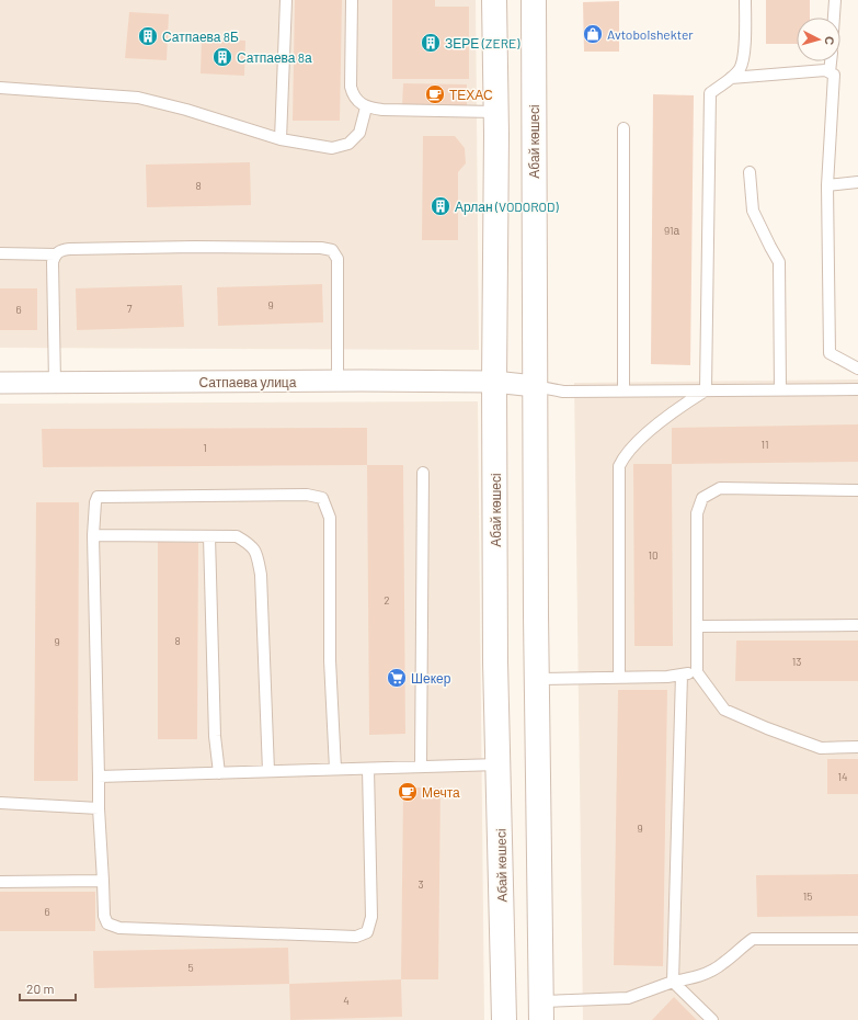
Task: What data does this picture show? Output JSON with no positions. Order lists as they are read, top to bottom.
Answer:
{
  "streets": {
    "street": ["Абай көшесі", "Сатпаева улица"]
  },
  "crossings": [
    ["Абай көшесі", "Сатпаева улица"]
  ],
  "places": {
    "shop": ["Avtobolshekter"],
    "building": [
      "Сатпаева 8Б",
      "ЗЕРЕ (ZERE)",
      "Сатпаева 8а",
      "Арлан (VODOROD)"
    ],
    "cafe": ["ТЕХАС", "Мечта"],
    "supermarket": ["Шекер"]
  },
  "house_numbers": [
    "8",
    "91а",
    "9",
    "7",
    "6",
    "11",
    "1",
    "10",
    "2",
    "8",
    "9",
    "13",
    "14",
    "9",
    "3",
    "15",
    "6",
    "5",
    "4"
  ],
  "scale_bar": "20 m",
  "north": "right"
}
